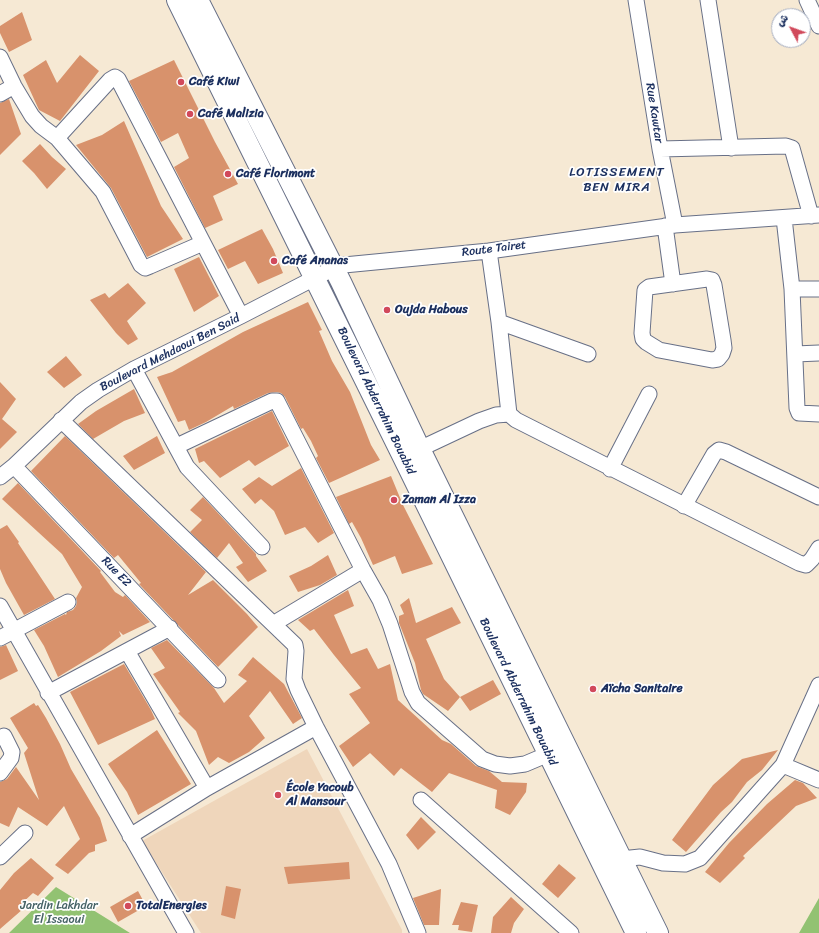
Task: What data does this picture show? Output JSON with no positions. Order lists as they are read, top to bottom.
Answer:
{
  "streets": {
    "main road": ["Boulevard Abderrahim Bouabid"],
    "street": [
      "Rue Kawtar",
      "Route Tairet",
      "Boulevard Mehdaoui Ben Said",
      "Rue E2"
    ]
  },
  "crossings": [
    ["Rue Kawtar", "Route Tairet"],
    ["Route Tairet", "Boulevard Mehdaoui Ben Said"],
    ["Route Tairet", "Boulevard Abderrahim Bouabid"],
    ["Boulevard Mehdaoui Ben Said", "Boulevard Abderrahim Bouabid"],
    ["Boulevard Mehdaoui Ben Said", "Rue E2"]
  ],
  "districts": ["LOTISSEMENT BEN MIRA"],
  "parks": ["Jardin Lakhdar El Issaoui"],
  "places": [
    "Café Kiwi",
    "Café Malizia",
    "Café Florimont",
    "Café Ananas",
    "Oujda Habous",
    "Zaman Al Izza",
    "Aïcha Sanitaire",
    "École Yacoub Al Mansour",
    "TotalEnergies"
  ],
  "north": "top left"
}
